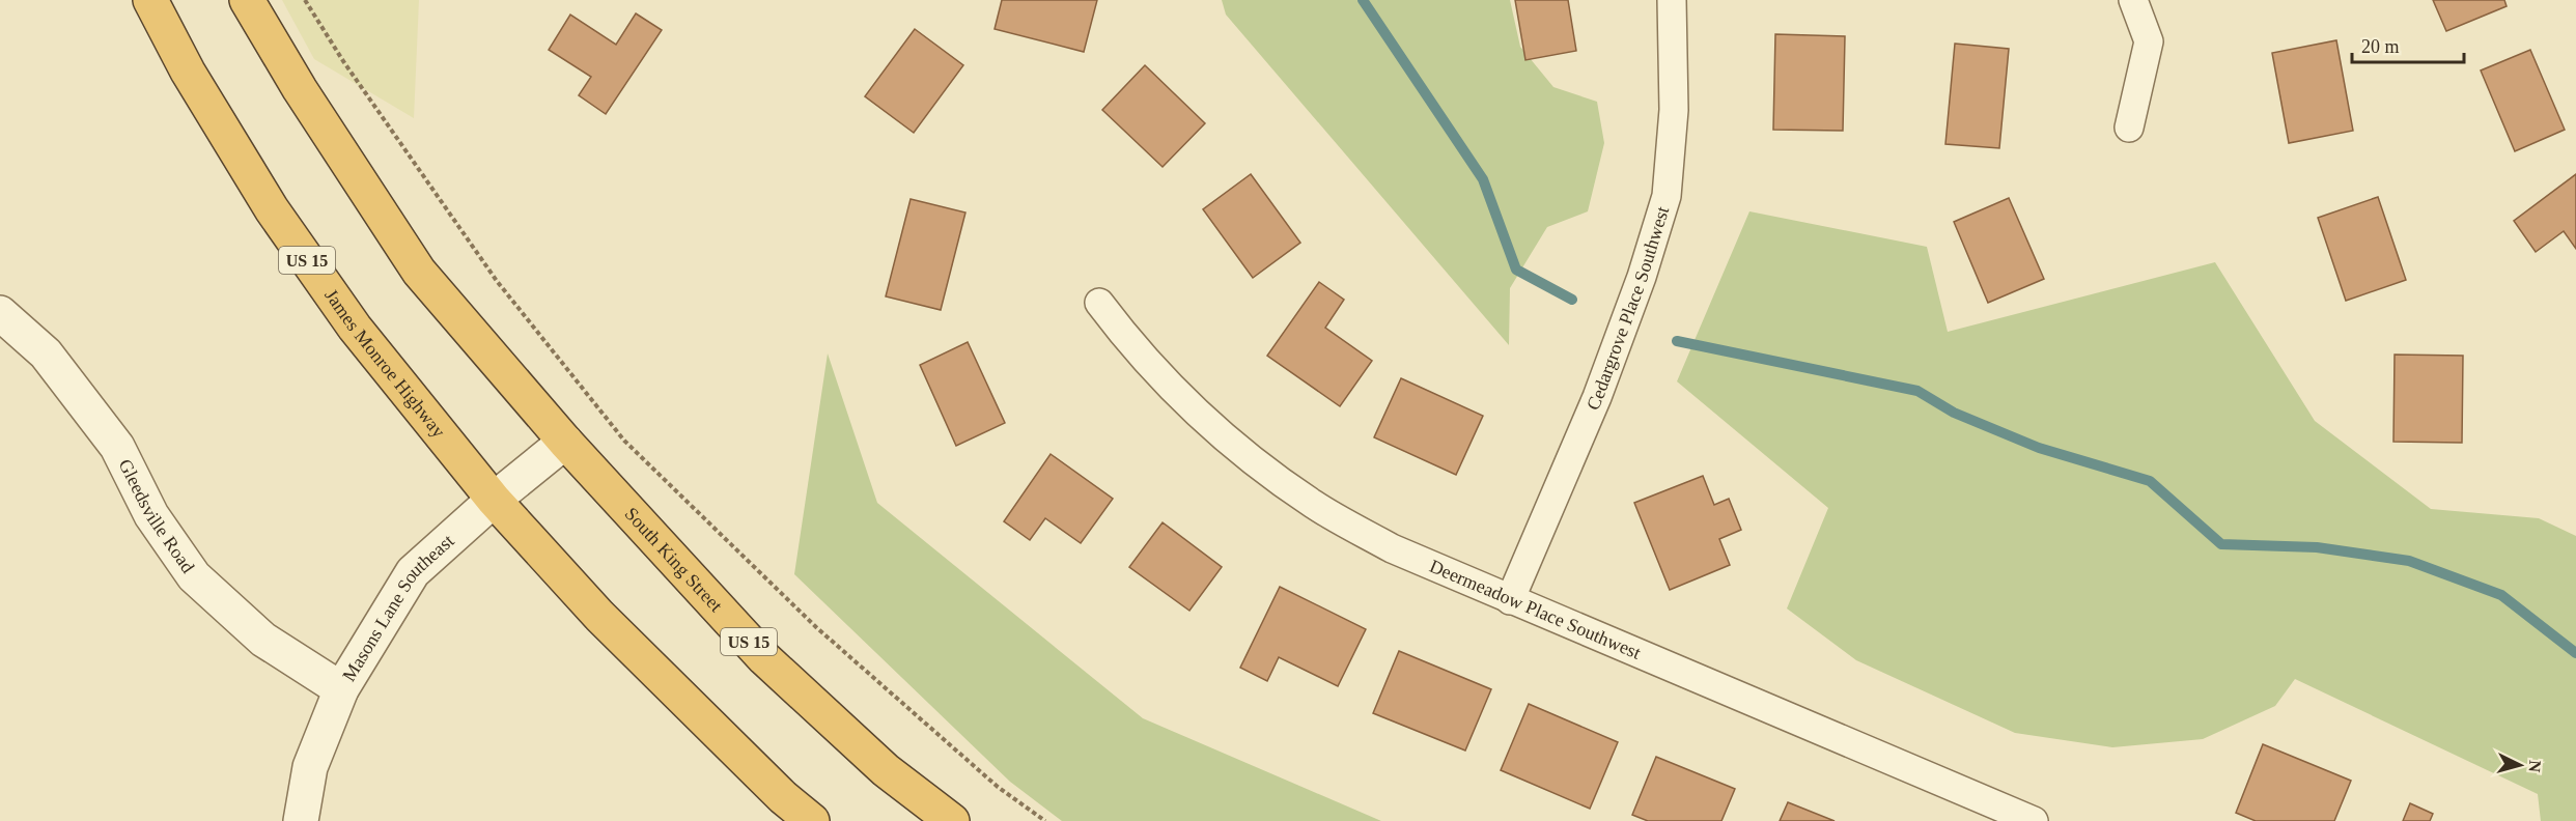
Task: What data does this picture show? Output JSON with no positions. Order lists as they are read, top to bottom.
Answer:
{
  "streets": {
    "highway": ["US 15", "James Monroe Highway", "South King Street"],
    "street": [
      "Cedargrove Place Southwest",
      "Gleedsville Road",
      "Masons Lane Southeast",
      "Deermeadow Place Southwest"
    ]
  },
  "crossings": [
    ["US 15", "James Monroe Highway"],
    ["US 15", "South King Street"],
    ["US 15", "Masons Lane Southeast"],
    ["Cedargrove Place Southwest", "Deermeadow Place Southwest"],
    ["James Monroe Highway", "Masons Lane Southeast"],
    ["Gleedsville Road", "Masons Lane Southeast"],
    ["South King Street", "Masons Lane Southeast"]
  ],
  "scale_bar": "20 m",
  "north": "right"
}
